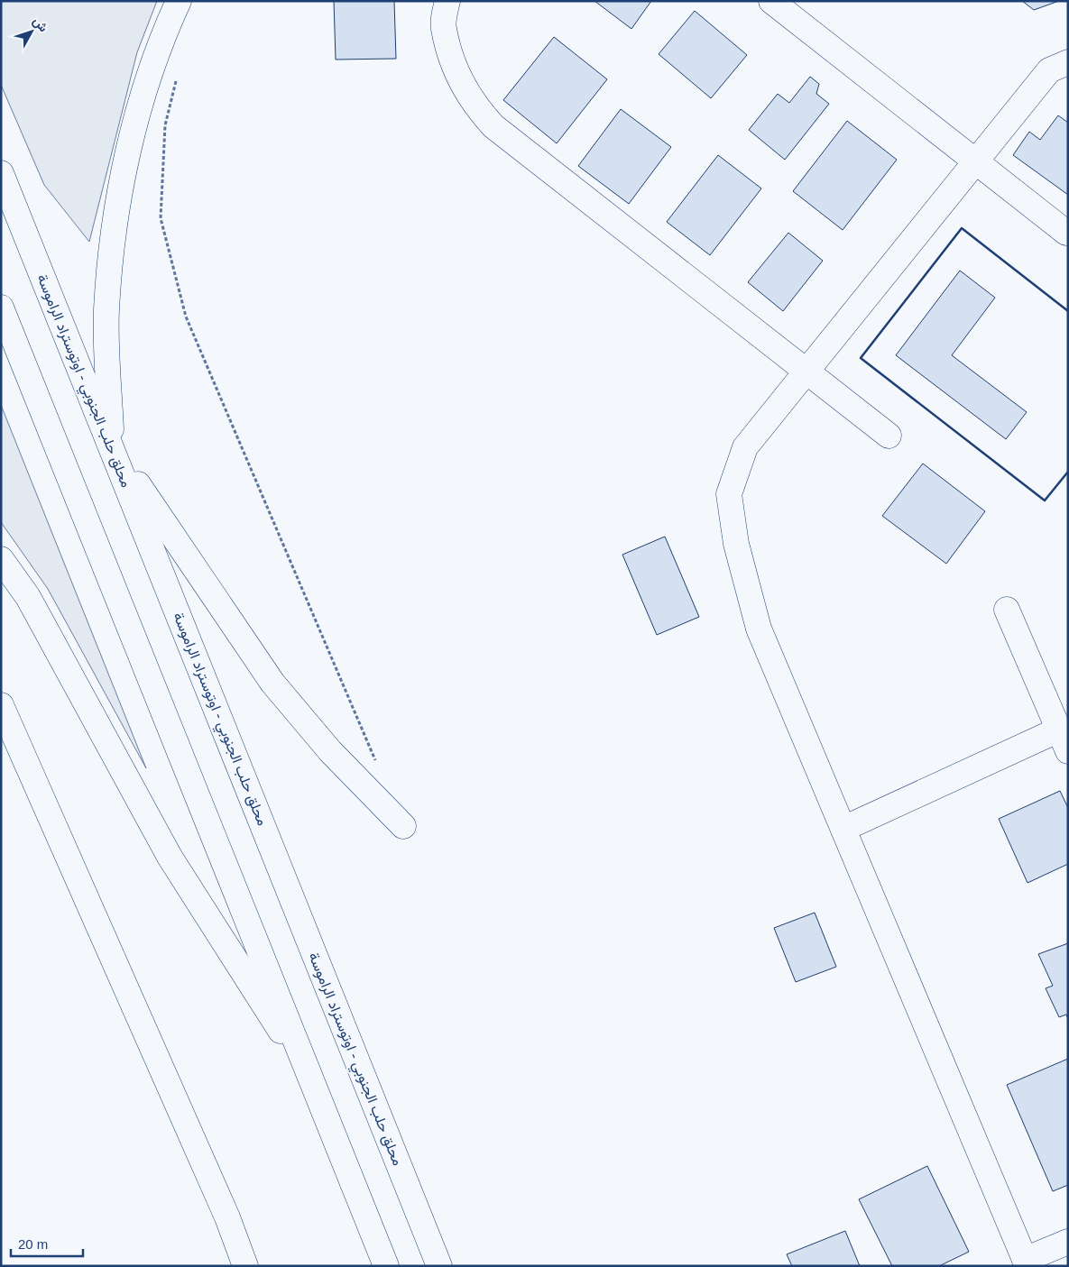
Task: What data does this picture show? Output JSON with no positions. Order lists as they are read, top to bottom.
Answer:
{
  "streets": {
    "main road": ["محلق حلب الجنوبي - اوتوستراد الراموسة"]
  },
  "scale_bar": "20 m",
  "north": "top right"
}
